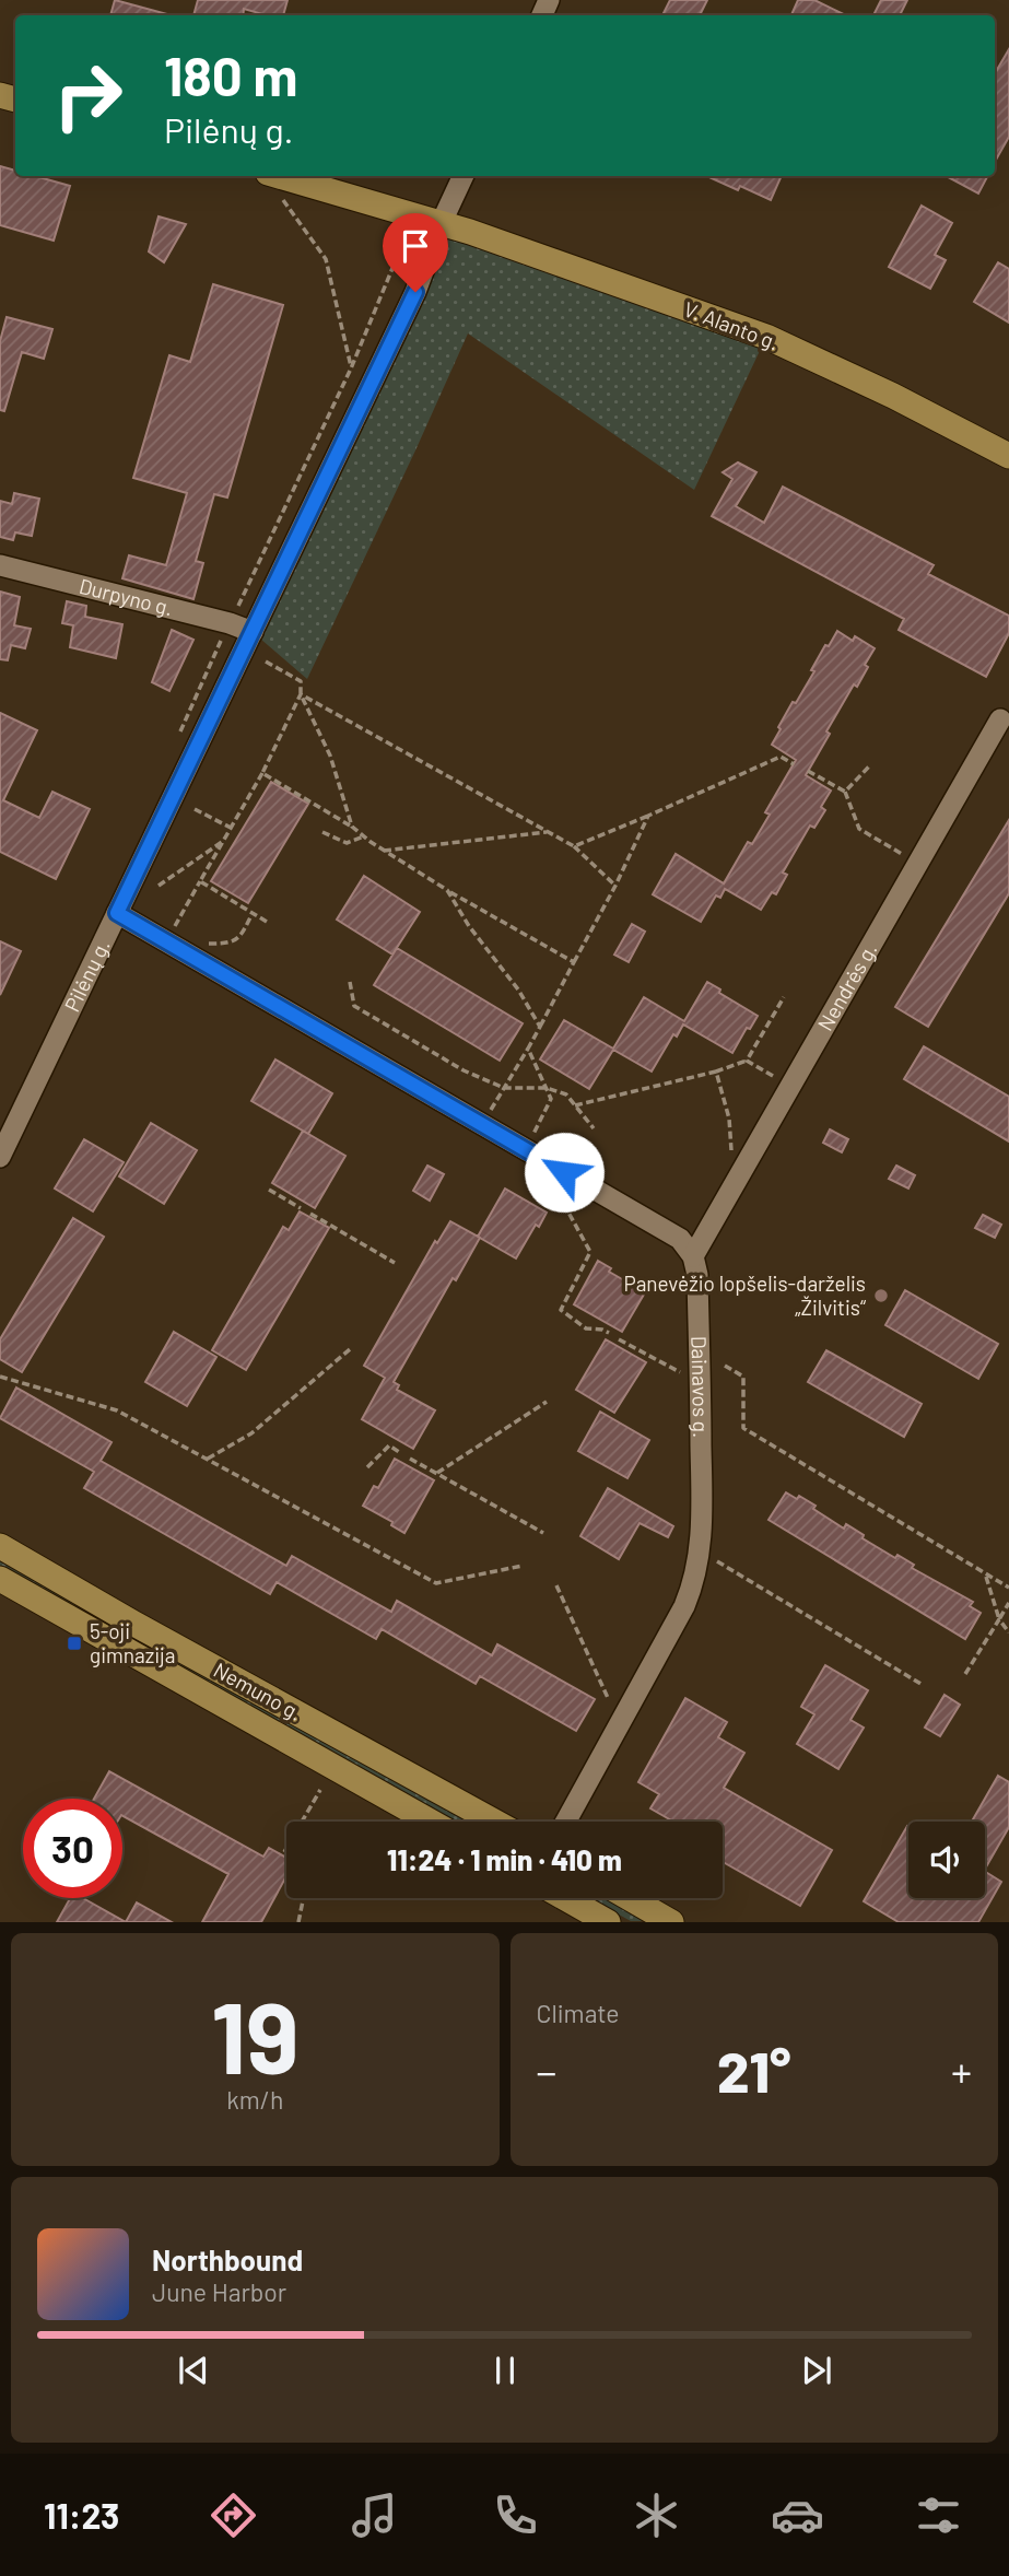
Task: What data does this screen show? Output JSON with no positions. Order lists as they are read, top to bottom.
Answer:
{
  "streets": {
    "main road": ["V. Alanto g.", "Nemuno g."],
    "street": [
      "Durpyno g.",
      "Pilėnų g.",
      "Nendrės g.",
      "Dainavos g."
    ]
  },
  "crossings": [
    ["V. Alanto g.", "Pilėnų g."],
    ["Durpyno g.", "Pilėnų g."],
    ["Nendrės g.", "Dainavos g."]
  ],
  "places": {
    "other": ["Panevėžio lopšelis-darželis „Žilvitis“"],
    "transit": ["5-oji gimnazija"]
  },
  "page": {
    "turn": ["180 m", "Pilėnų g."],
    "limit": "30",
    "trip": "11:24 · 1 min · 410 m",
    "tile": [
      ["19", "km/h"],
      "Climate"
    ],
    "heat": ["−", "21°", "+"],
    "song": ["Northbound", "June Harbor"],
    "tabs": "11:23"
  }
}
